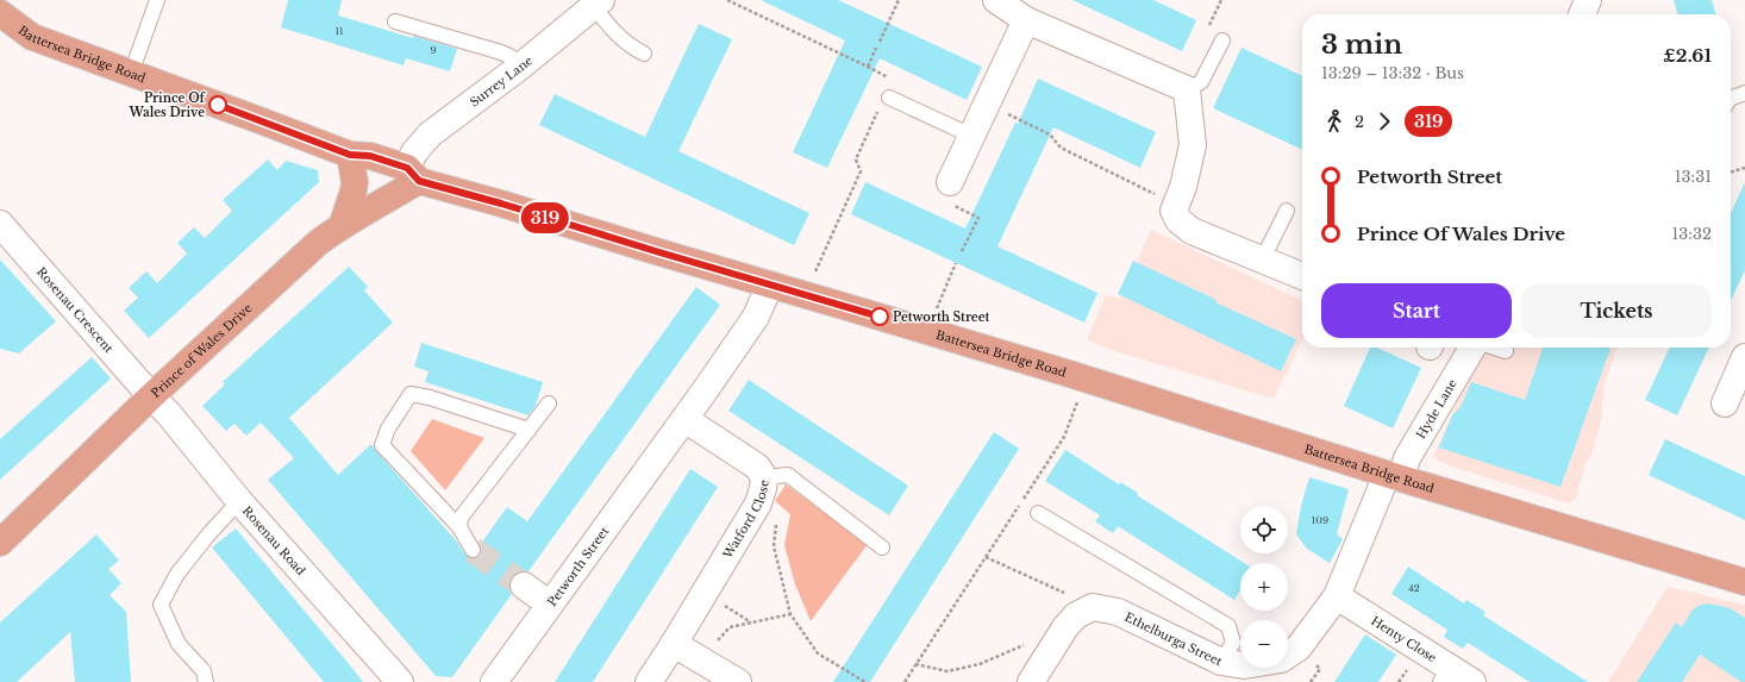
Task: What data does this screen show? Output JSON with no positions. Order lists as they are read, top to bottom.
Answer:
{
  "streets": {
    "highway": ["Battersea Bridge Road", "Prince of Wales Drive"],
    "street": [
      "Surrey Lane",
      "Rosenau Crescent",
      "Hyde Lane",
      "Watford Close",
      "Rosenau Road",
      "Petworth Street",
      "Ethelburga Street",
      "Henty Close"
    ]
  },
  "crossings": [
    ["Battersea Bridge Road", "Surrey Lane"],
    ["Battersea Bridge Road", "Prince of Wales Drive"],
    ["Battersea Bridge Road", "Hyde Lane"],
    ["Battersea Bridge Road", "Petworth Street"],
    ["Battersea Bridge Road", "Ethelburga Street"],
    ["Surrey Lane", "Prince of Wales Drive"],
    ["Rosenau Crescent", "Prince of Wales Drive"],
    ["Rosenau Crescent", "Rosenau Road"],
    ["Prince of Wales Drive", "Rosenau Road"],
    ["Hyde Lane", "Ethelburga Street"],
    ["Watford Close", "Petworth Street"],
    ["Ethelburga Street", "Henty Close"]
  ],
  "places": ["Prince Of Wales Drive", "Petworth Street"],
  "lines": ["bus line 319"],
  "house_numbers": [
    "11",
    "9",
    "109",
    "42"
  ],
  "page": {
    "on_map": "319",
    "heading": ["3 min", "13:29 – 13:32 · Bus", "£2.61"],
    "legs": ["2", "319"],
    "list": [
      {
        "name": "Petworth Street",
        "value": "13:31"
      },
      {
        "name": "Prince Of Wales Drive",
        "value": "13:32"
      }
    ],
    "buttons": ["Start", "Tickets"],
    "map_buttons": ["+", "−"]
  }
}
